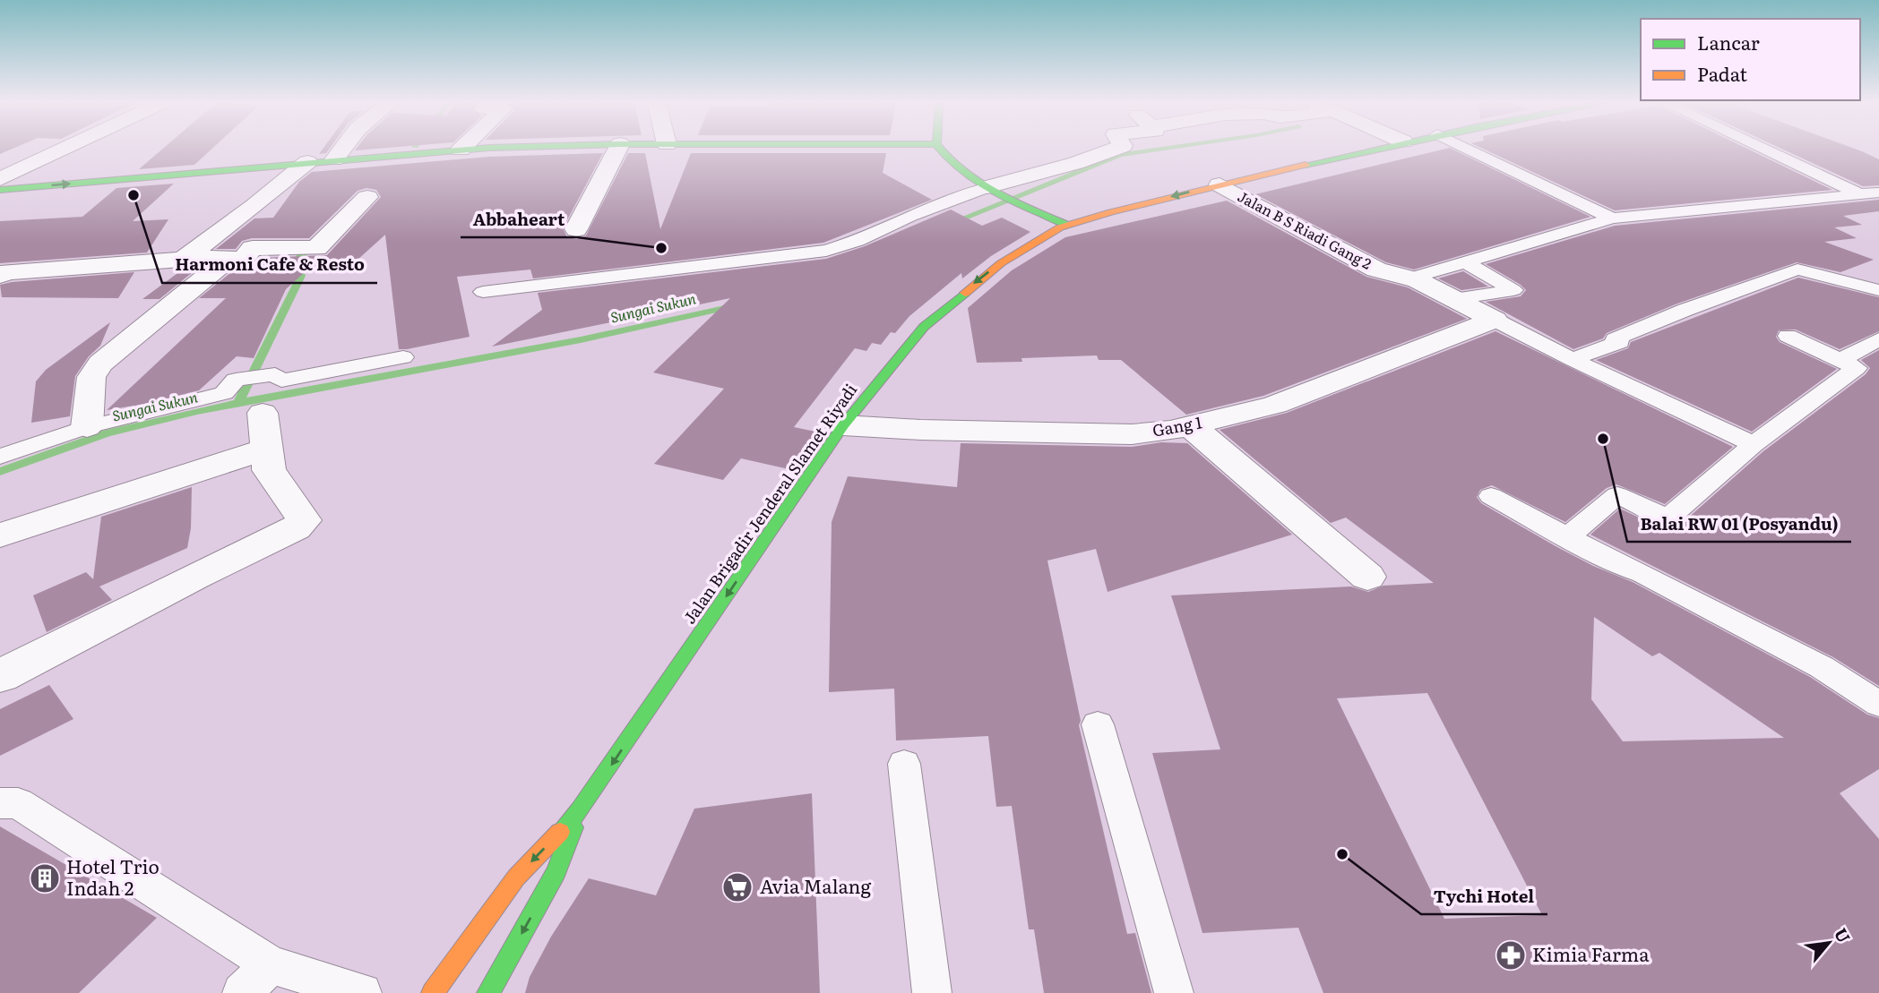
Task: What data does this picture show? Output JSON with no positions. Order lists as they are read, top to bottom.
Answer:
{
  "streets": {
    "main road": ["Jalan Brigadir Jenderal Slamet Riyadi"],
    "street": ["Jalan B S Riadi Gang 2", "Gang 1"]
  },
  "crossings": [
    ["Jalan B S Riadi Gang 2", "Gang 1"],
    ["Jalan B S Riadi Gang 2", "Jalan Brigadir Jenderal Slamet Riyadi"],
    ["Gang 1", "Jalan Brigadir Jenderal Slamet Riyadi"]
  ],
  "one_way": ["Jalan Brigadir Jenderal Slamet Riyadi"],
  "water": ["Sungai Sukun"],
  "places": {
    "other": [
      "Harmoni Cafe & Resto",
      "Abbaheart",
      "Balai RW 01 (Posyandu)",
      "Tychi Hotel"
    ],
    "building": ["Hotel Trio Indah 2"],
    "supermarket": ["Avia Malang"],
    "pharmacy": ["Kimia Farma"]
  },
  "legend": ["Lancar", "Padat"],
  "north": "top right"
}
